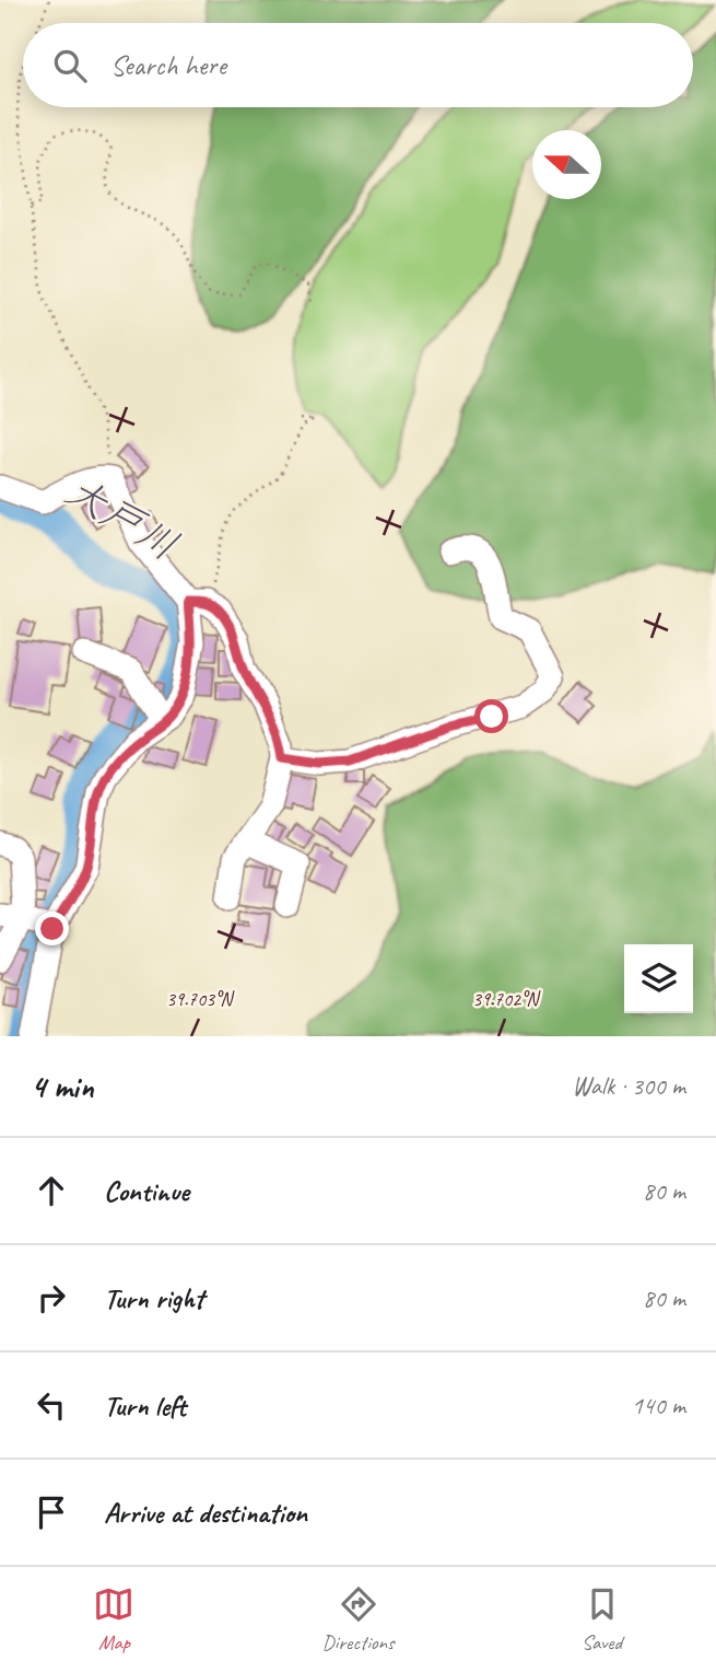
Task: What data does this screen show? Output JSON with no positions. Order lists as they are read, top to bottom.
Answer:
{
  "water": ["大戸川"],
  "north": "left",
  "page": {
    "search": "Search here",
    "heading": ["4 min", "Walk · 300 m"],
    "list": [
      ["Continue", "80 m"],
      ["Turn right", "80 m"],
      ["Turn left", "140 m"],
      "Arrive at destination"
    ],
    "nav": ["Map", "Directions", "Saved"]
  },
  "coordinates": ["39.703°N", "39.702°N"]
}
